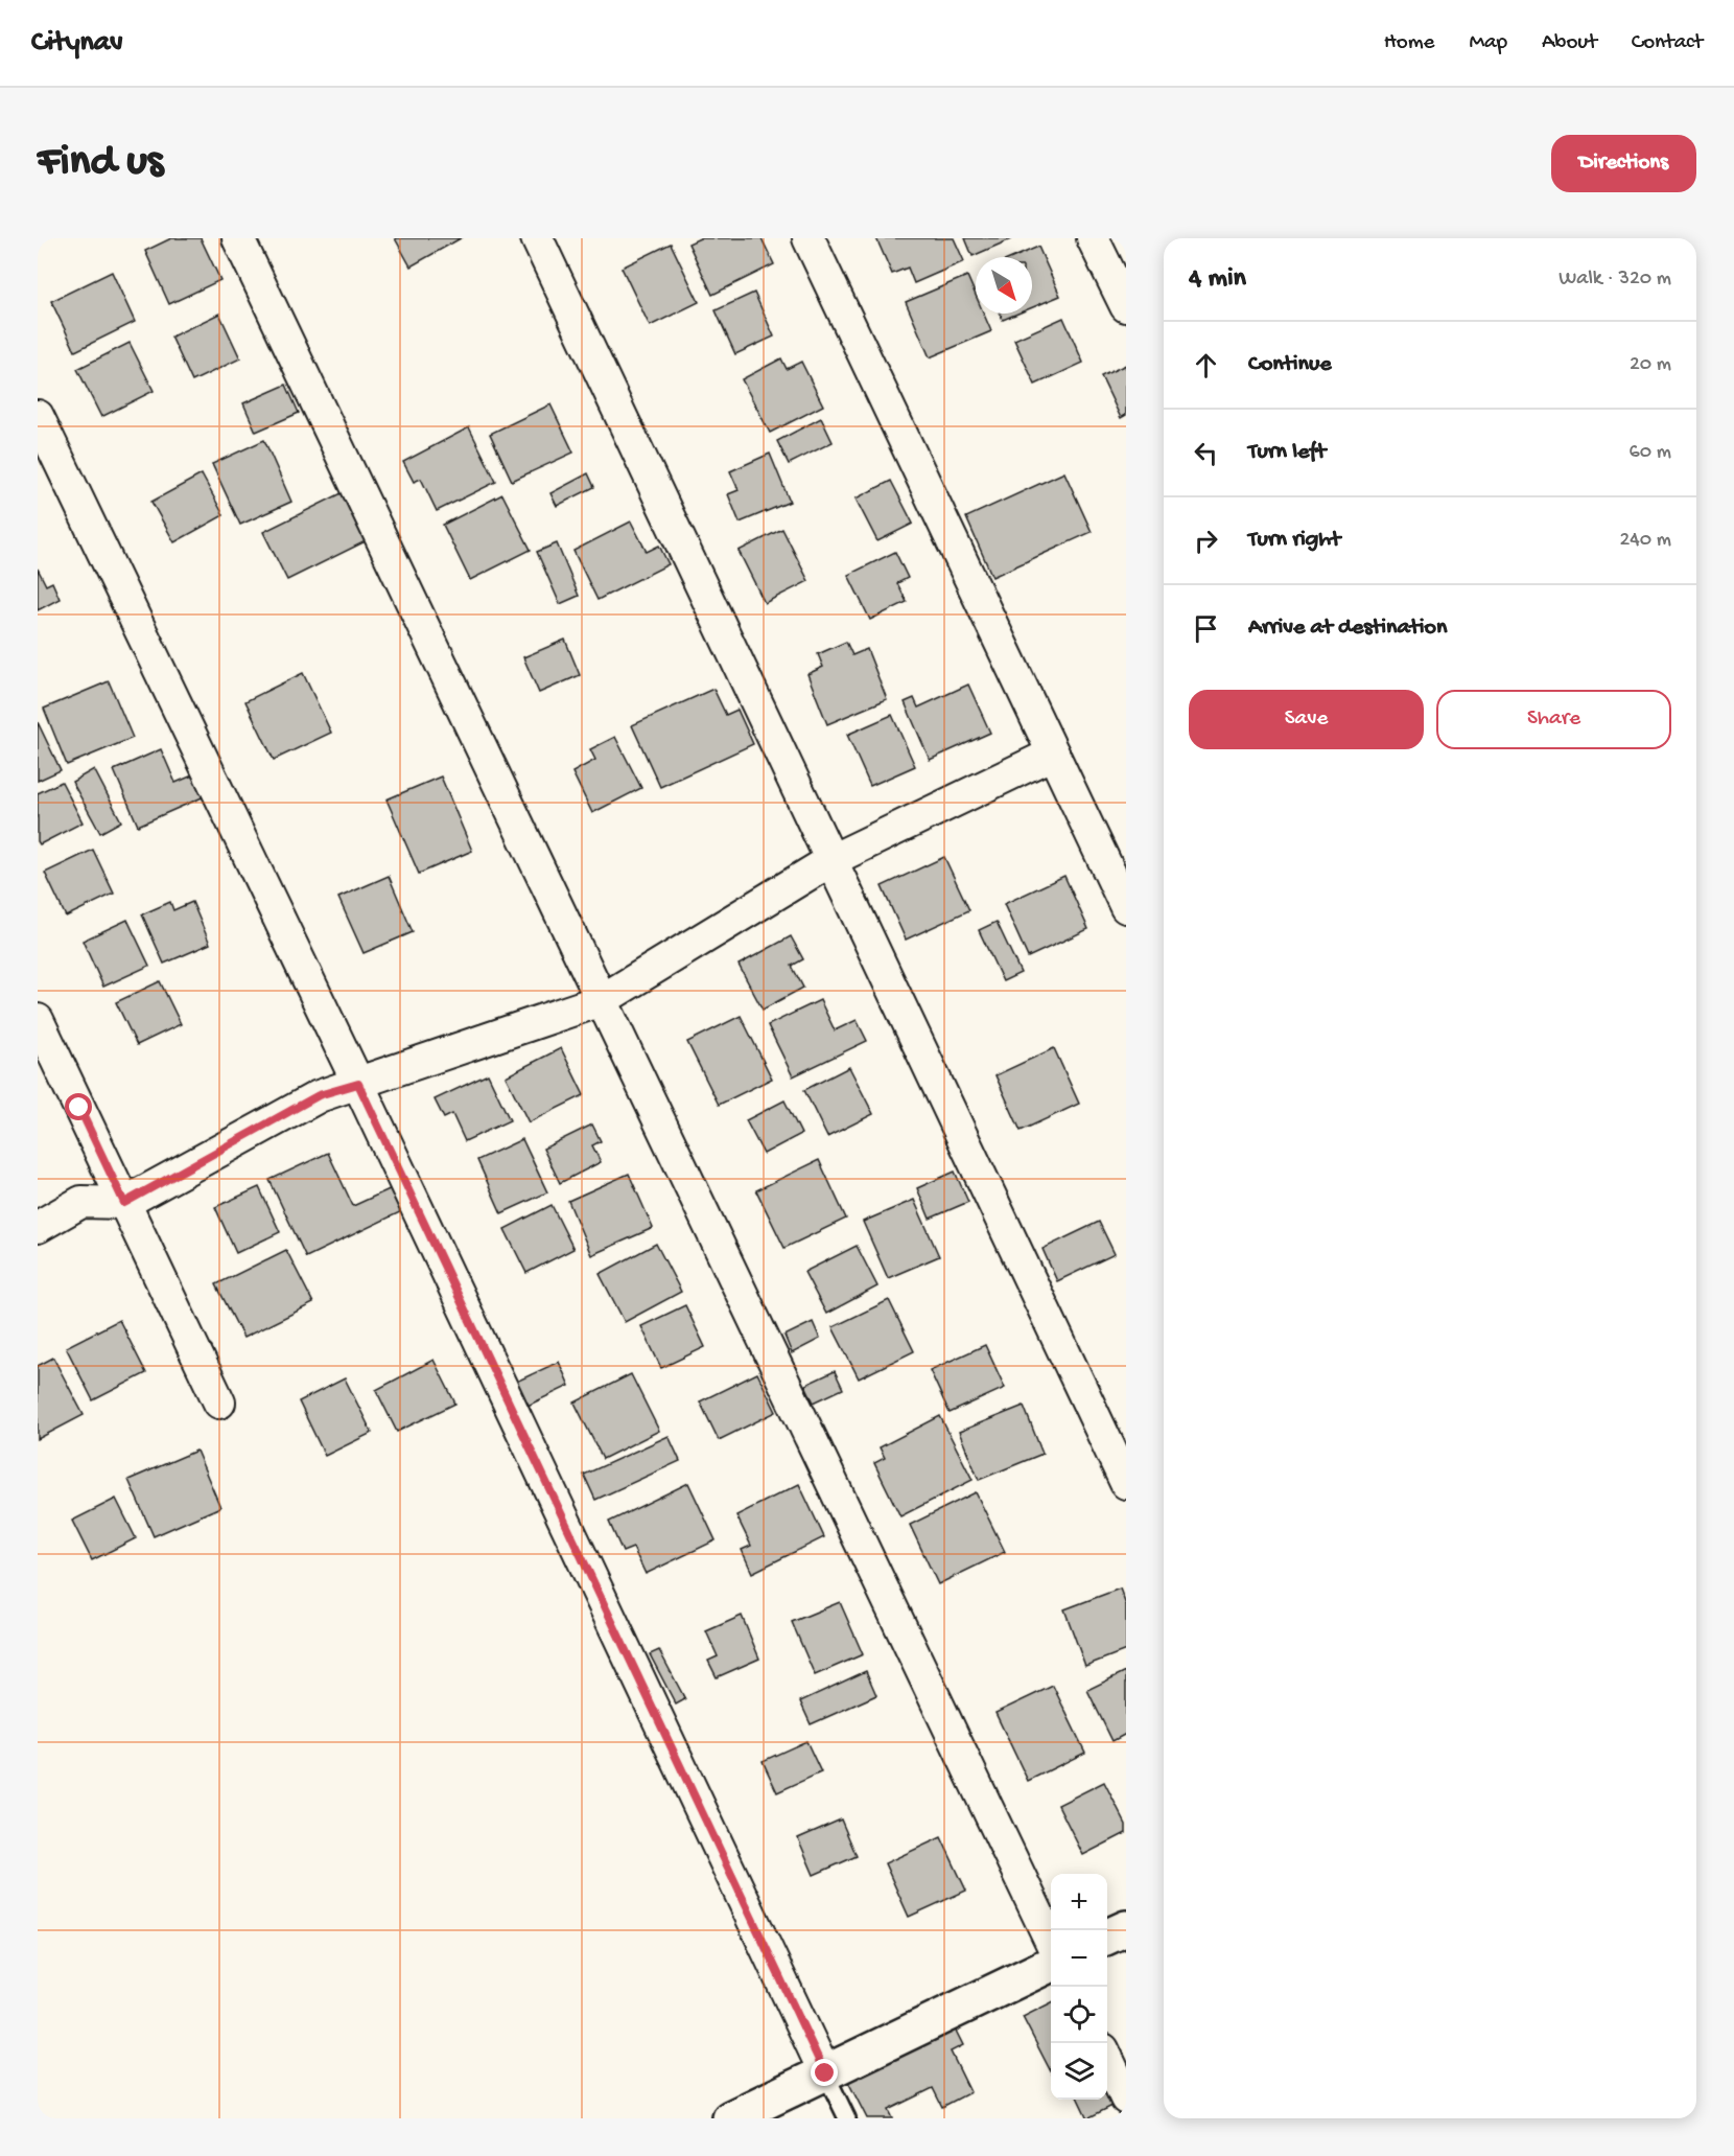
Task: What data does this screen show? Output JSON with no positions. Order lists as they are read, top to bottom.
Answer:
{
  "north": "bottom right",
  "page": {
    "header": "Citynav",
    "nav": [
      "Home",
      "Map",
      "About",
      "Contact"
    ],
    "buttons": [
      "Directions",
      ["Save", "Share"]
    ],
    "title": "Find us",
    "heading": ["4 min", "Walk · 320 m"],
    "list": [
      ["Continue", "20 m"],
      ["Turn left", "60 m"],
      ["Turn right", "240 m"],
      "Arrive at destination"
    ],
    "map_buttons": ["+", "−"]
  }
}
